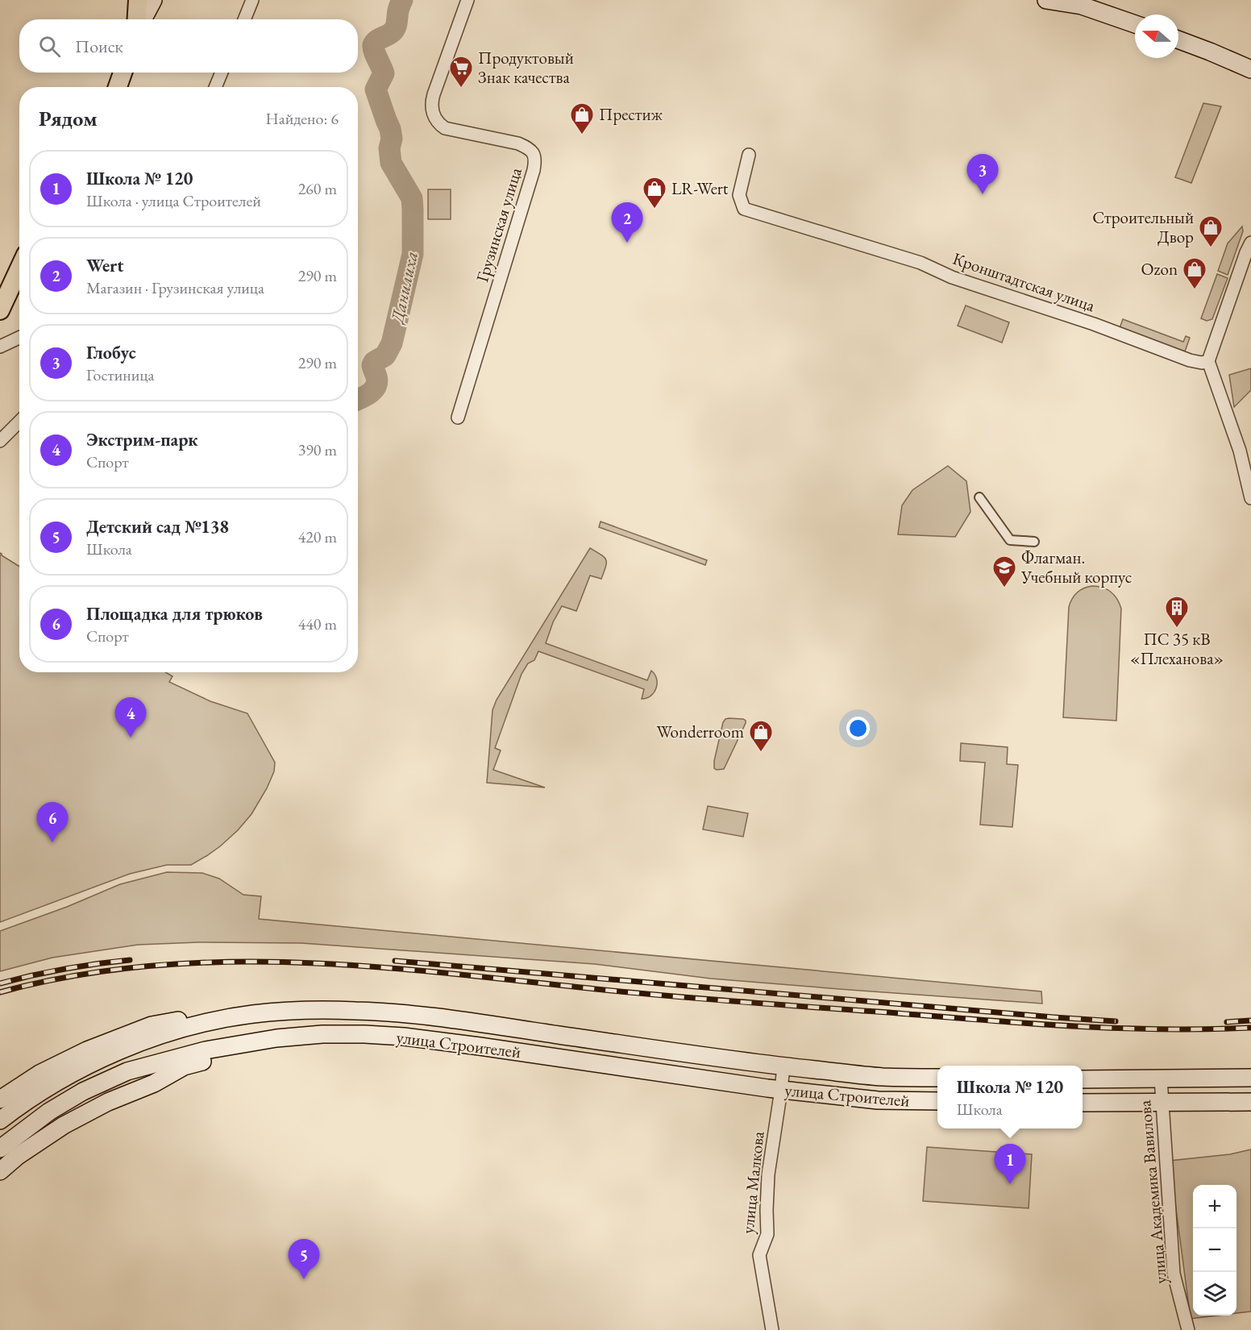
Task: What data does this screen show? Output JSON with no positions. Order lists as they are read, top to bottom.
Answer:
{
  "streets": {
    "main road": ["улица Строителей"],
    "street": [
      "Грузинская улица",
      "Кронштадтская улица",
      "улица Малкова",
      "улица Академика Вавилова"
    ]
  },
  "crossings": [
    ["улица Строителей", "улица Малкова"]
  ],
  "water": ["Данилиха"],
  "places": {
    "supermarket": ["Продуктовый Знак качества"],
    "shop": [
      "Престиж",
      "LR-Wert",
      "Строительный Двор",
      "Ozon",
      "Wonderroom"
    ],
    "school or university": ["Флагман. Учебный корпус"],
    "building": ["ПС 35 кВ «Плеханова»"]
  },
  "north": "left",
  "page": {
    "search": "Поиск",
    "heading": ["Рядом", "Найдено: 6"],
    "list": [
      {
        "mark": "1",
        "name": "Школа № 120",
        "note": "Школа · улица Строителей",
        "value": "260 m"
      },
      {
        "mark": "2",
        "name": "Wert",
        "note": "Магазин · Грузинская улица",
        "value": "290 m"
      },
      {
        "mark": "3",
        "name": "Глобус",
        "note": "Гостиница",
        "value": "290 m"
      },
      {
        "mark": "4",
        "name": "Экстрим-парк",
        "note": "Спорт",
        "value": "390 m"
      },
      {
        "mark": "5",
        "name": "Детский сад №138",
        "note": "Школа",
        "value": "420 m"
      },
      {
        "mark": "6",
        "name": "Площадка для трюков",
        "note": "Спорт",
        "value": "440 m"
      }
    ],
    "pins": [
      "3",
      "2",
      "4",
      "6",
      "1",
      "5"
    ],
    "popup": ["Школа № 120", "Школа"],
    "map_buttons": ["+", "−"]
  }
}
